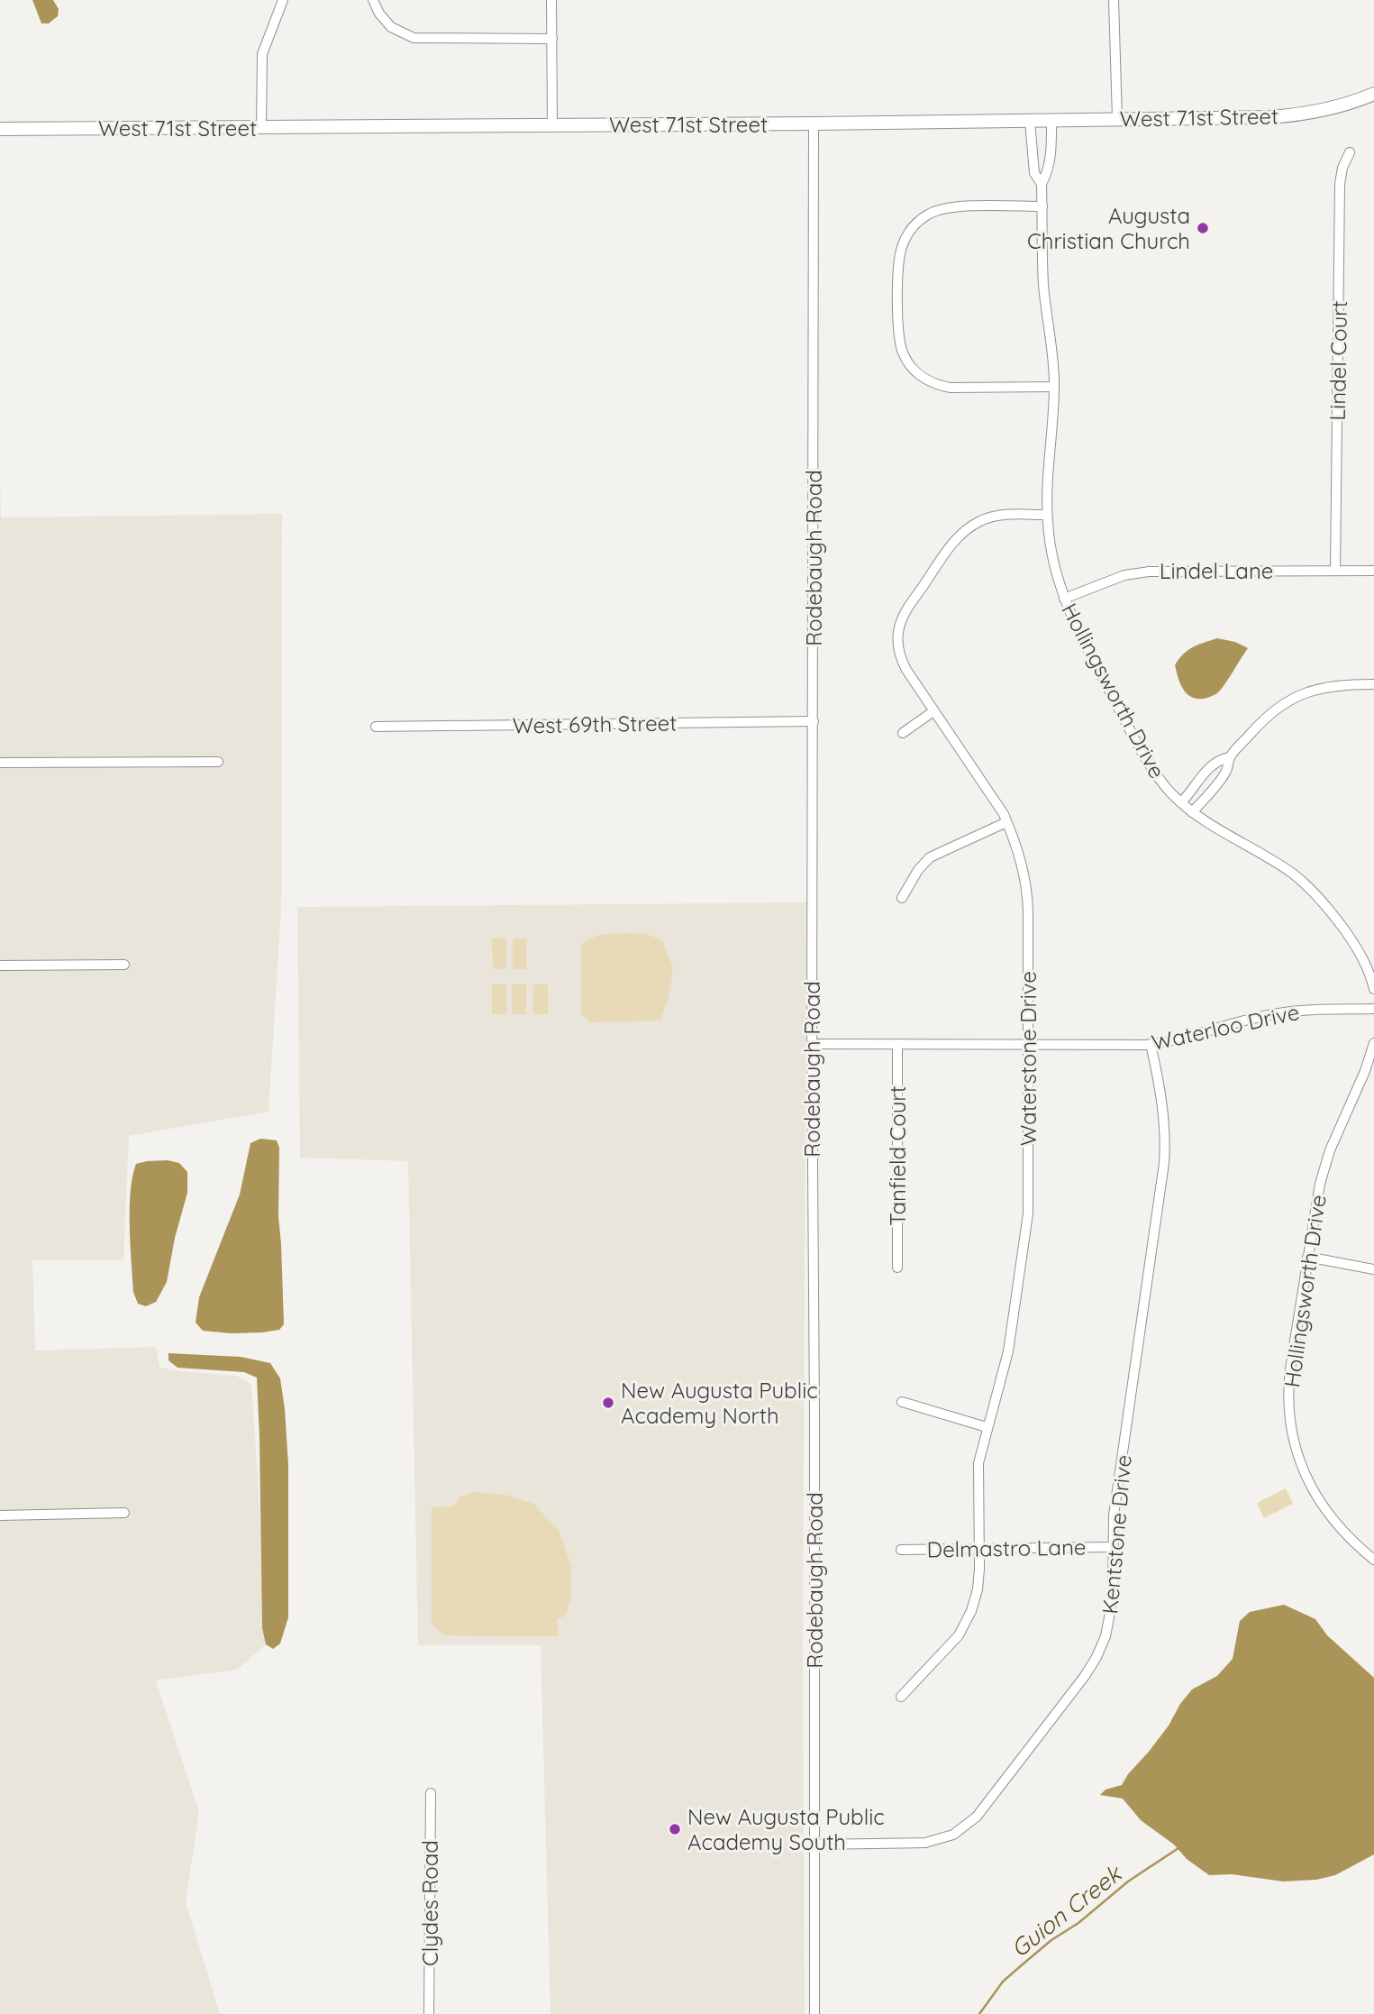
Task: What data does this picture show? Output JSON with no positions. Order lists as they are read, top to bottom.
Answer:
{
  "streets": {
    "main road": ["West 71st Street"],
    "street": [
      "Lindel Court",
      "Rodebaugh Road",
      "Lindel Lane",
      "Hollingsworth Drive",
      "West 69th Street",
      "Waterloo Drive",
      "Waterstone Drive",
      "Tanfield Court",
      "Kentstone Drive",
      "Delmastro Lane",
      "Clydes Road"
    ]
  },
  "crossings": [
    ["West 71st Street", "Rodebaugh Road"],
    ["West 71st Street", "Hollingsworth Drive"],
    ["Lindel Court", "Lindel Lane"],
    ["Rodebaugh Road", "West 69th Street"],
    ["Rodebaugh Road", "Waterloo Drive"],
    ["Rodebaugh Road", "Kentstone Drive"],
    ["Lindel Lane", "Hollingsworth Drive"],
    ["Hollingsworth Drive", "Waterstone Drive"],
    ["Waterloo Drive", "Waterstone Drive"],
    ["Waterloo Drive", "Tanfield Court"],
    ["Waterloo Drive", "Kentstone Drive"],
    ["Waterstone Drive", "Delmastro Lane"],
    ["Kentstone Drive", "Delmastro Lane"]
  ],
  "water": ["Guion Creek"],
  "places": ["Augusta Christian Church", "New Augusta Public Academy North", "New Augusta Public Academy South"]
}
